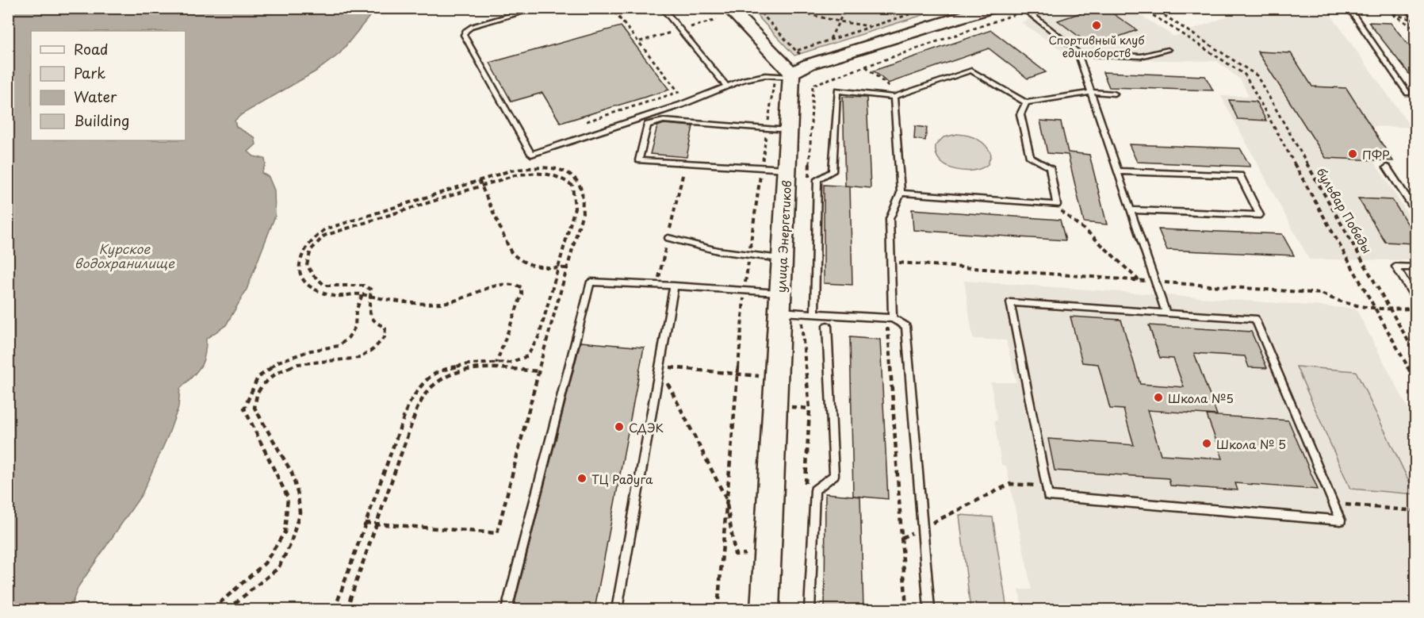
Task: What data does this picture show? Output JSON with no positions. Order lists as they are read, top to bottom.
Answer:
{
  "streets": {
    "main road": ["улица Энергетиков"],
    "path": ["бульвар Победы"]
  },
  "water": ["Курское водохранилище"],
  "places": [
    "Спортивный клуб единоборств",
    "ПФР",
    "Школа №5",
    "СДЭК",
    "Школа № 5",
    "ТЦ Радуга"
  ],
  "legend": [
    "Road",
    "Park",
    "Water",
    "Building"
  ]
}
